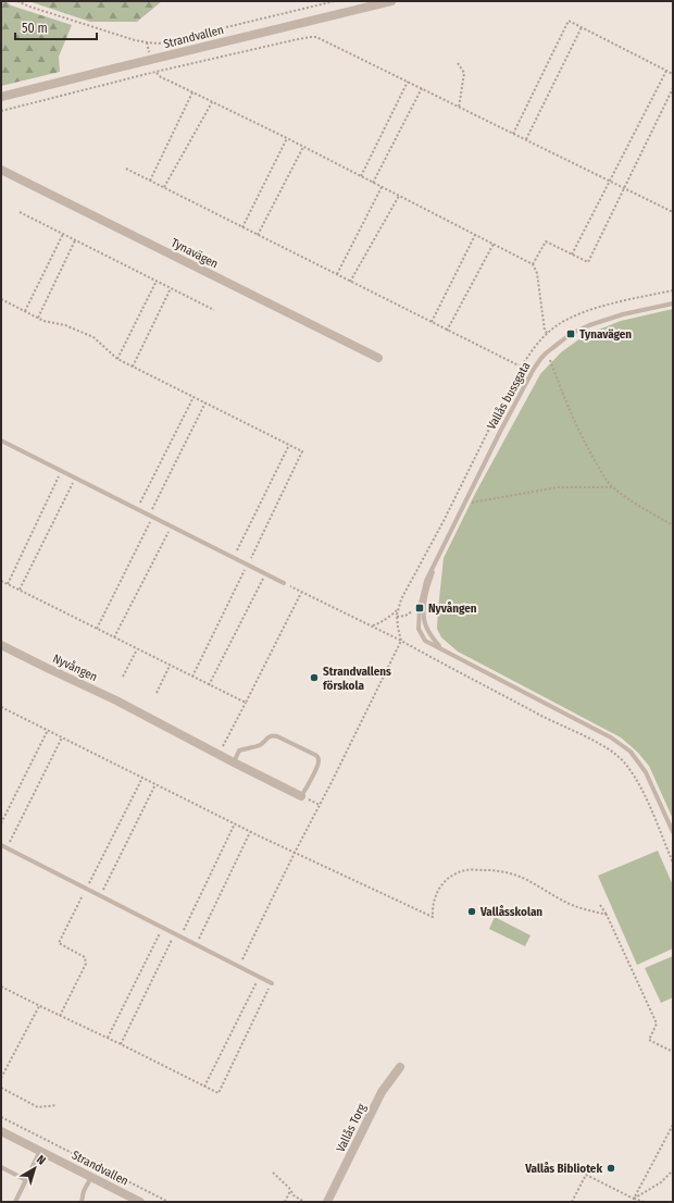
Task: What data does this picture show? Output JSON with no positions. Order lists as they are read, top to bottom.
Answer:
{
  "streets": {
    "street": [
      "Strandvallen",
      "Tynavägen",
      "Nyvången",
      "Vallås Torg"
    ],
    "lane": ["Vallås bussgata"]
  },
  "places": {
    "transit": ["Tynavägen", "Nyvången"],
    "other": ["Strandvallens förskola", "Vallåsskolan", "Vallås Bibliotek"]
  },
  "scale_bar": "50 m",
  "north": "top right"
}
